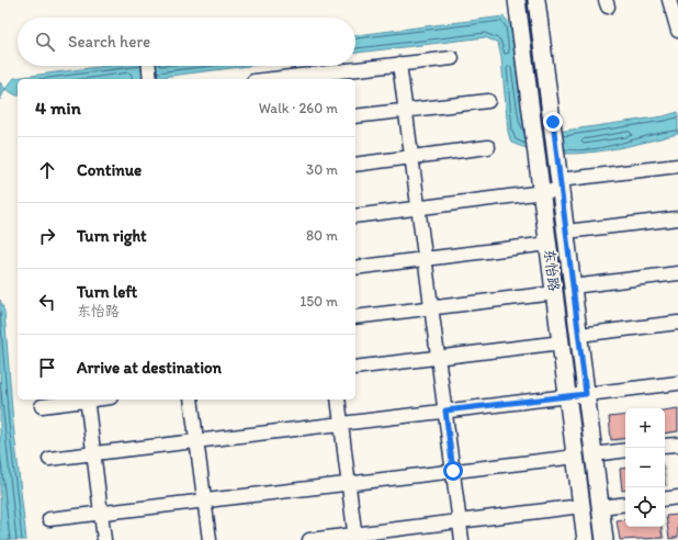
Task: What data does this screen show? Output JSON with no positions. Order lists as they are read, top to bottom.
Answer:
{
  "streets": {
    "street": ["东怡路"]
  },
  "page": {
    "search": "Search here",
    "heading": ["4 min", "Walk · 260 m"],
    "list": [
      ["Continue", "30 m"],
      ["Turn right", "80 m"],
      ["Turn left", "东怡路", "150 m"],
      "Arrive at destination"
    ],
    "map_buttons": ["+", "−"]
  }
}
